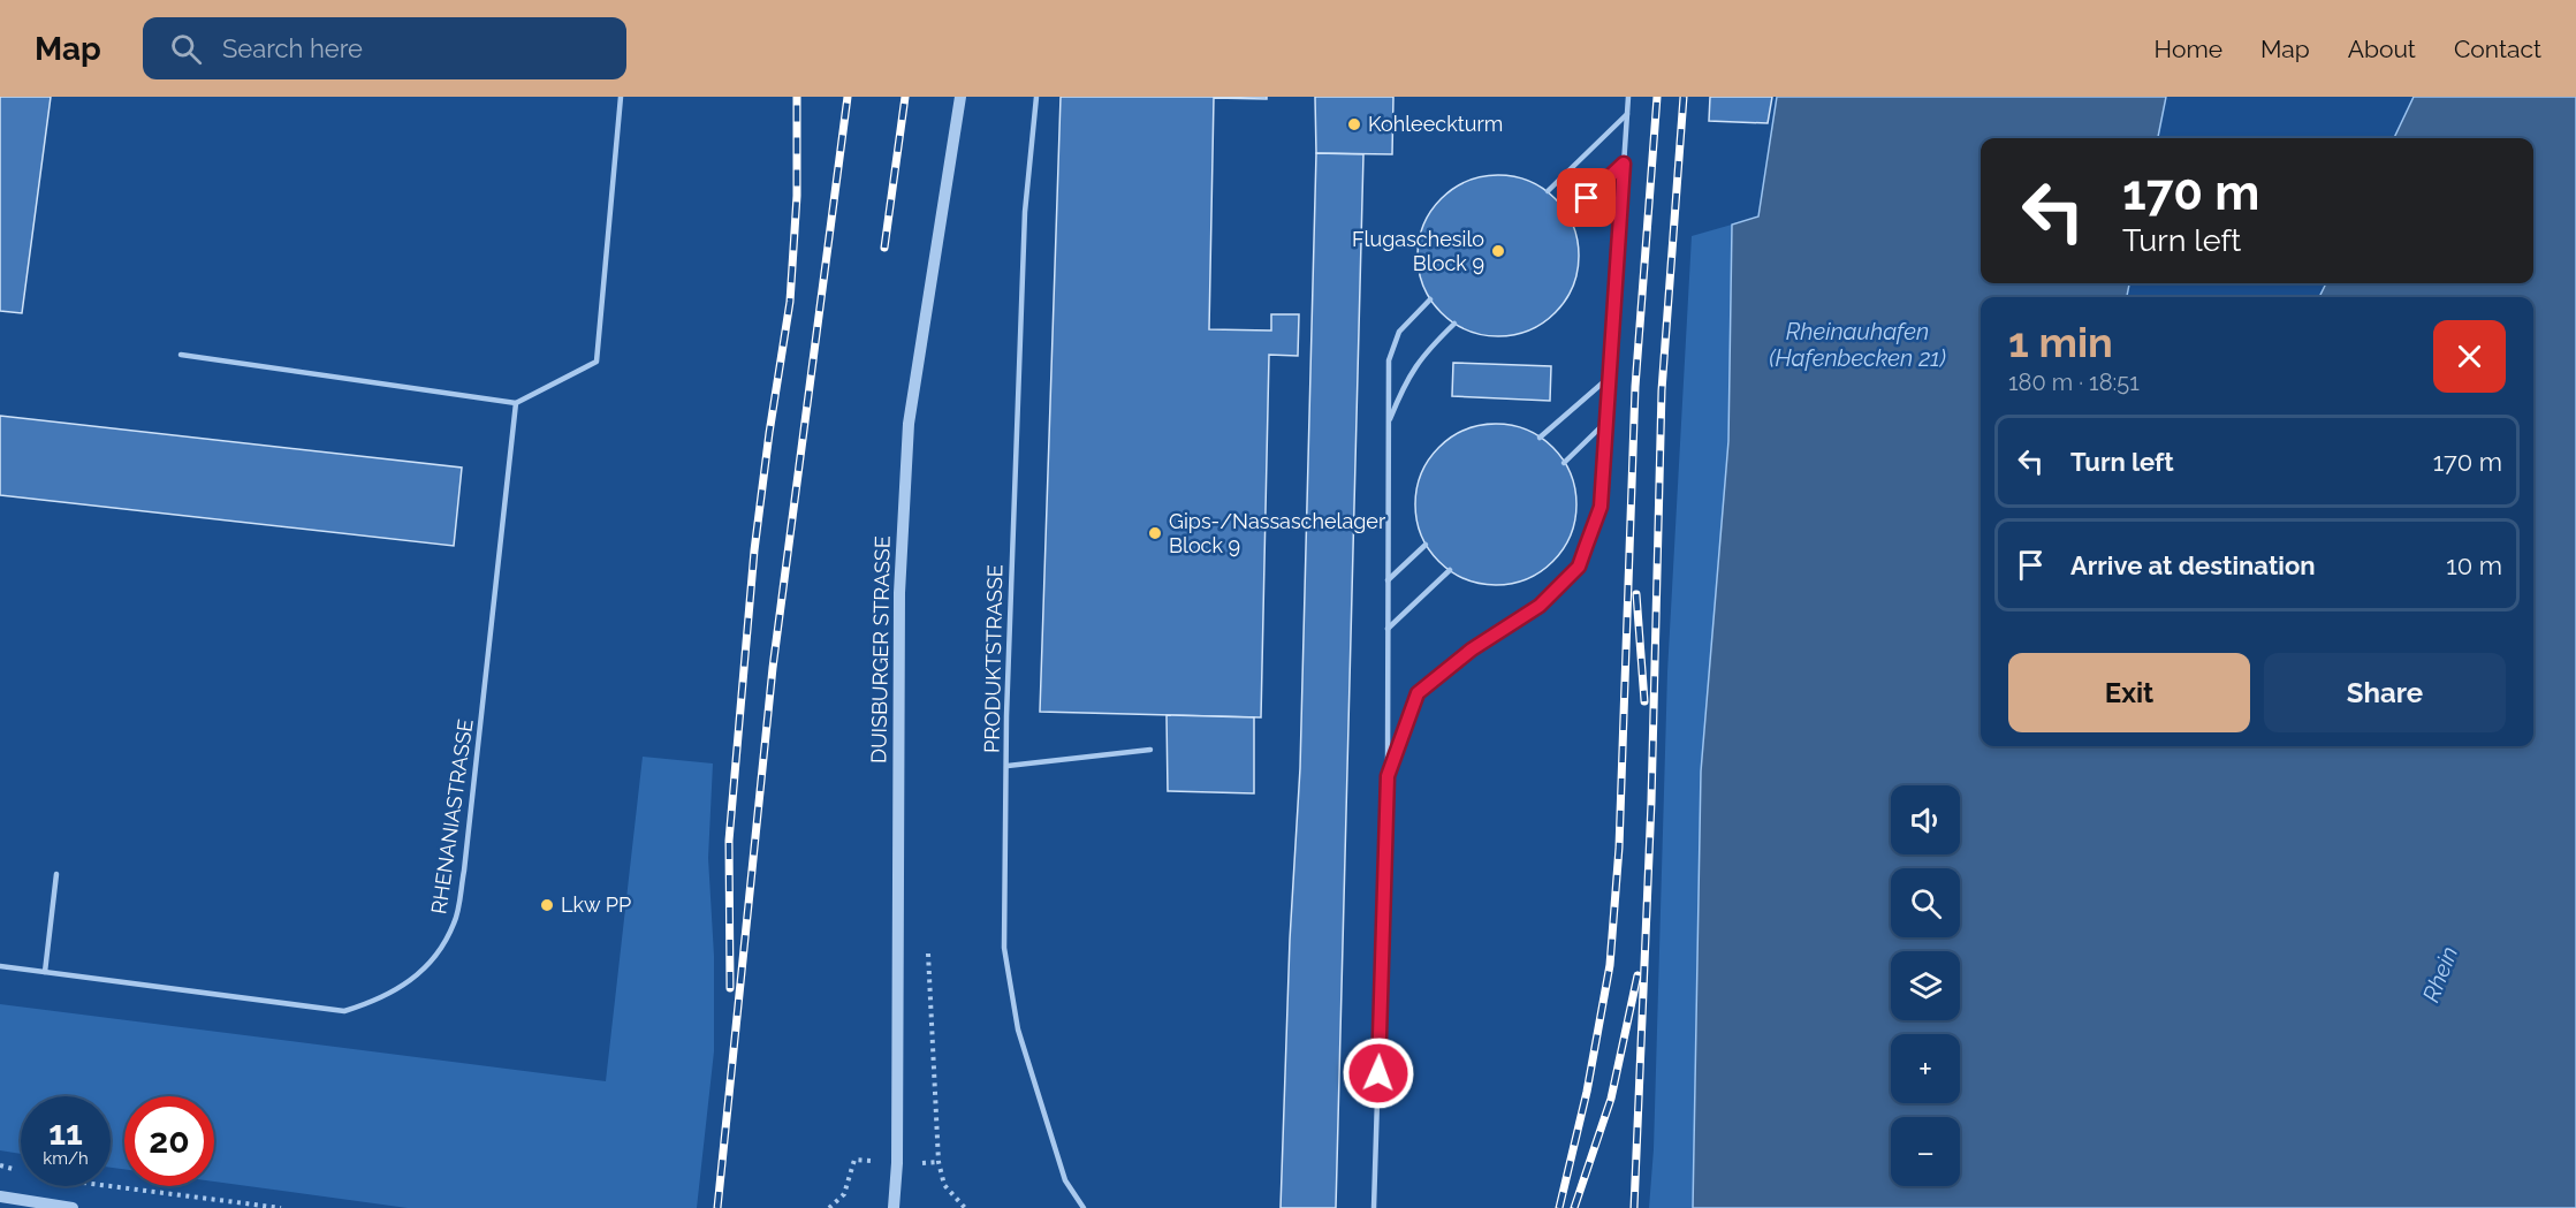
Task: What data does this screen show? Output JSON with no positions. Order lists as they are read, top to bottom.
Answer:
{
  "streets": {
    "street": ["DUISBURGER STRASSE"],
    "lane": ["PRODUKTSTRASSE", "RHENANIASTRASSE"]
  },
  "water": ["Rheinauhafen (Hafenbecken 21)", "Rhein"],
  "places": [
    "Kohleeckturm",
    "Flugaschesilo Block 9",
    "Gips-/Nassaschelager Block 9",
    "Lkw PP"
  ],
  "page": {
    "header": "Map",
    "search": "Search here",
    "nav": [
      "Home",
      "Map",
      "About",
      "Contact"
    ],
    "turn": ["170 m", "Turn left"],
    "heading": ["1 min", "180 m · 18:51"],
    "list": [
      {
        "name": "Turn left",
        "value": "170 m"
      },
      {
        "name": "Arrive at destination",
        "value": "10 m"
      }
    ],
    "buttons": ["Exit", "Share"],
    "map_buttons": ["+", "−"],
    "speed": "11 km/h",
    "limit": "20"
  }
}
